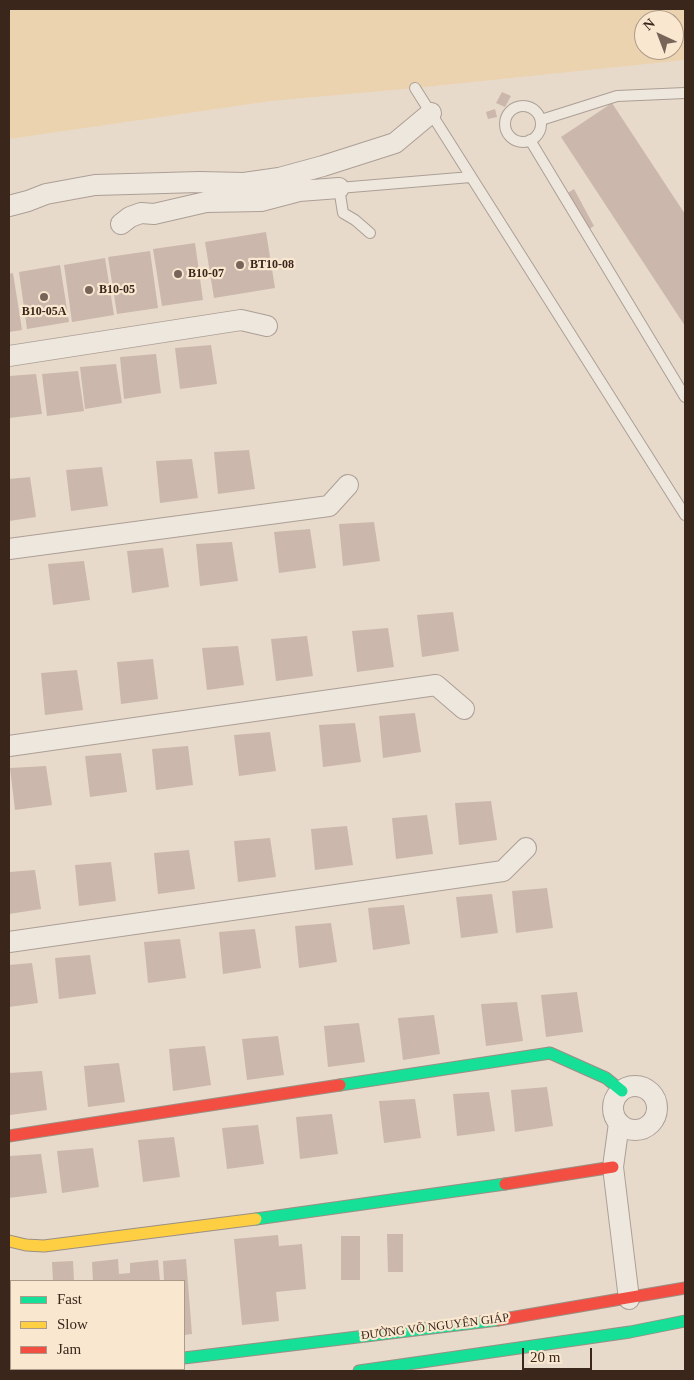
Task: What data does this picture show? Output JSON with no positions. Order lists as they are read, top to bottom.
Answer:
{
  "streets": {
    "street": ["ĐƯỜNG VÕ NGUYÊN GIÁP"]
  },
  "places": [
    "BT10-08",
    "B10-07",
    "B10-05",
    "B10-05A"
  ],
  "legend": ["Fast", "Slow", "Jam"],
  "scale_bar": "20 m",
  "north": "top left"
}
